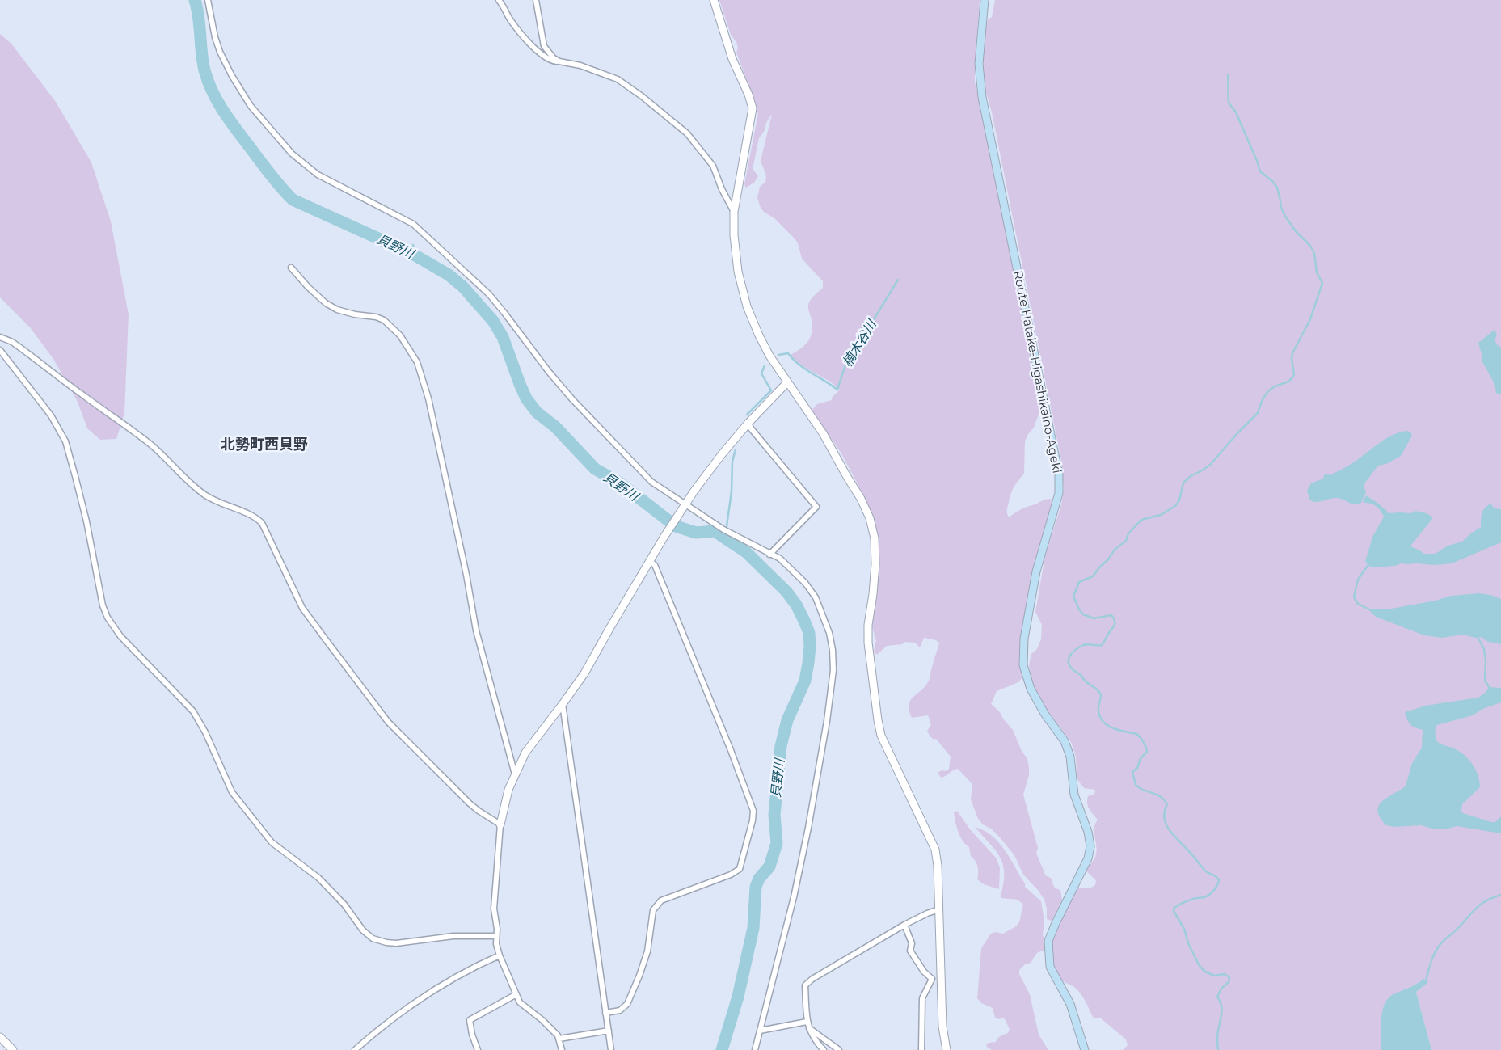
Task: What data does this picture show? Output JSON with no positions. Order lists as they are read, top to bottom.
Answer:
{
  "streets": {
    "main road": ["Route Hatake-Higashikaino-Ageki"]
  },
  "districts": ["北勢町西貝野"],
  "water": ["貝野川", "楠木谷川"]
}
